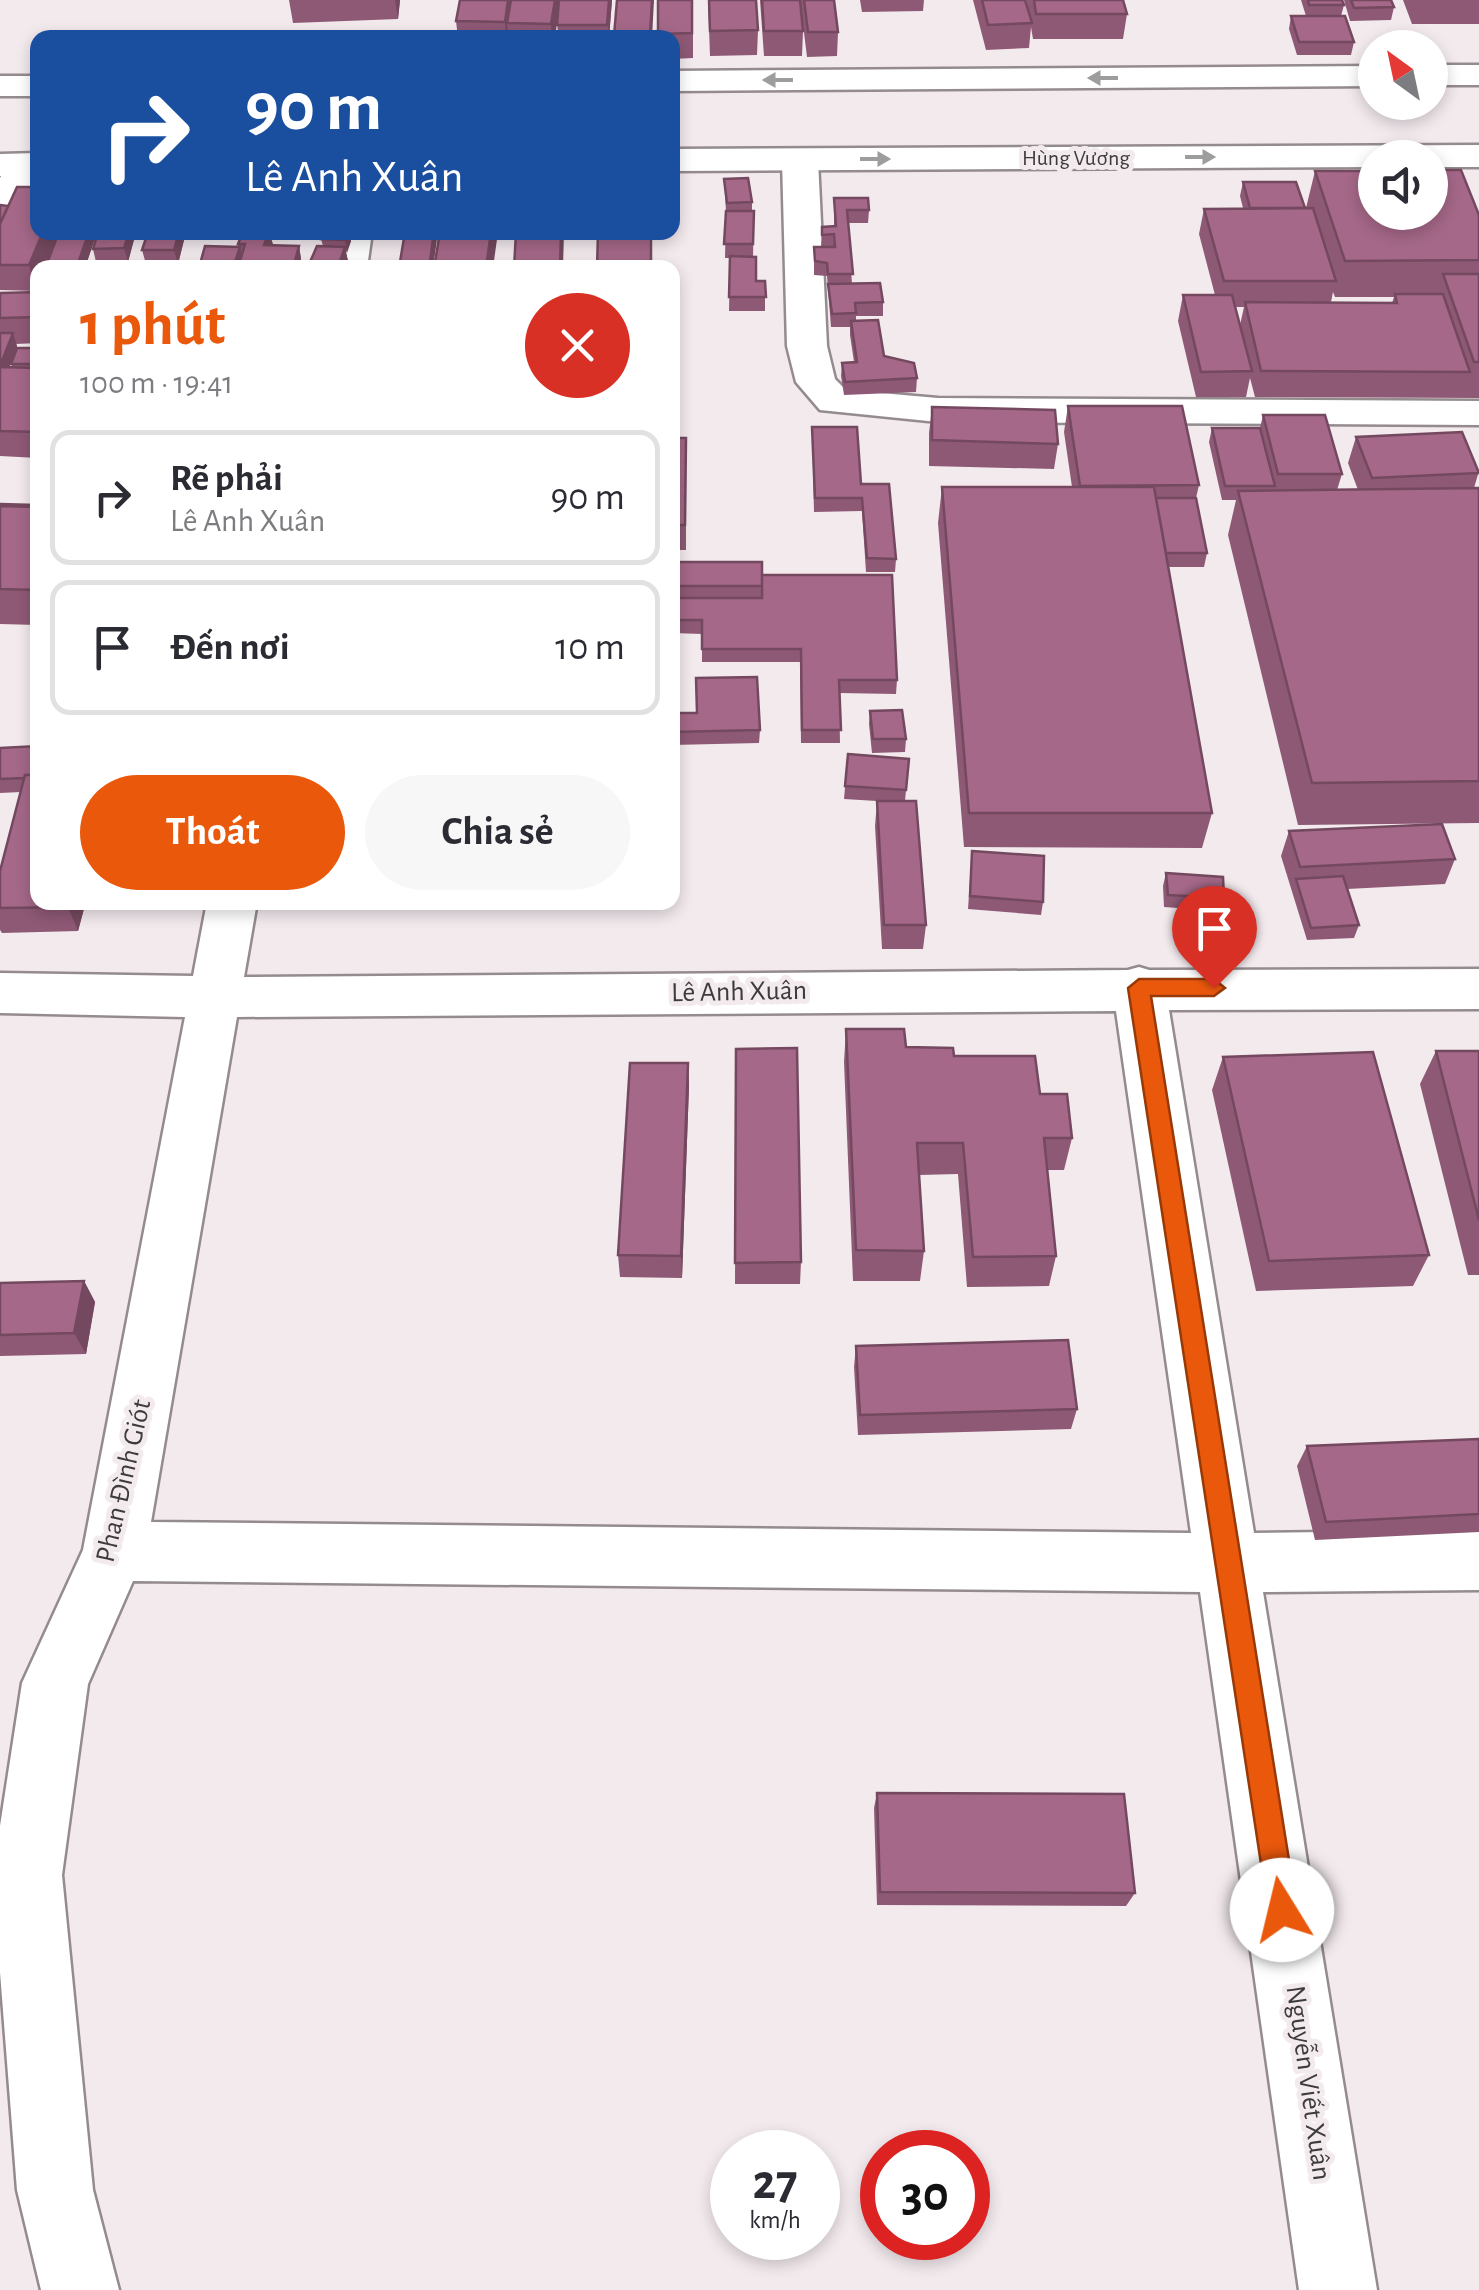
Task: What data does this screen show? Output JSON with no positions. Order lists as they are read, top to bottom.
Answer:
{
  "streets": {
    "street": [
      "Hùng Vương",
      "Lê Anh Xuân",
      "Phan Đình Giót",
      "Nguyễn Viết Xuân"
    ]
  },
  "crossings": [
    ["Lê Anh Xuân", "Phan Đình Giót"],
    ["Lê Anh Xuân", "Nguyễn Viết Xuân"]
  ],
  "north": "top left",
  "page": {
    "turn": ["90 m", "Lê Anh Xuân"],
    "heading": ["1 phút", "100 m · 19:41"],
    "list": [
      {
        "name": "Rẽ phải",
        "note": "Lê Anh Xuân",
        "value": "90 m"
      },
      {
        "name": "Đến nơi",
        "value": "10 m"
      }
    ],
    "buttons": ["Thoát", "Chia sẻ"],
    "speed": "27 km/h",
    "limit": "30"
  }
}
